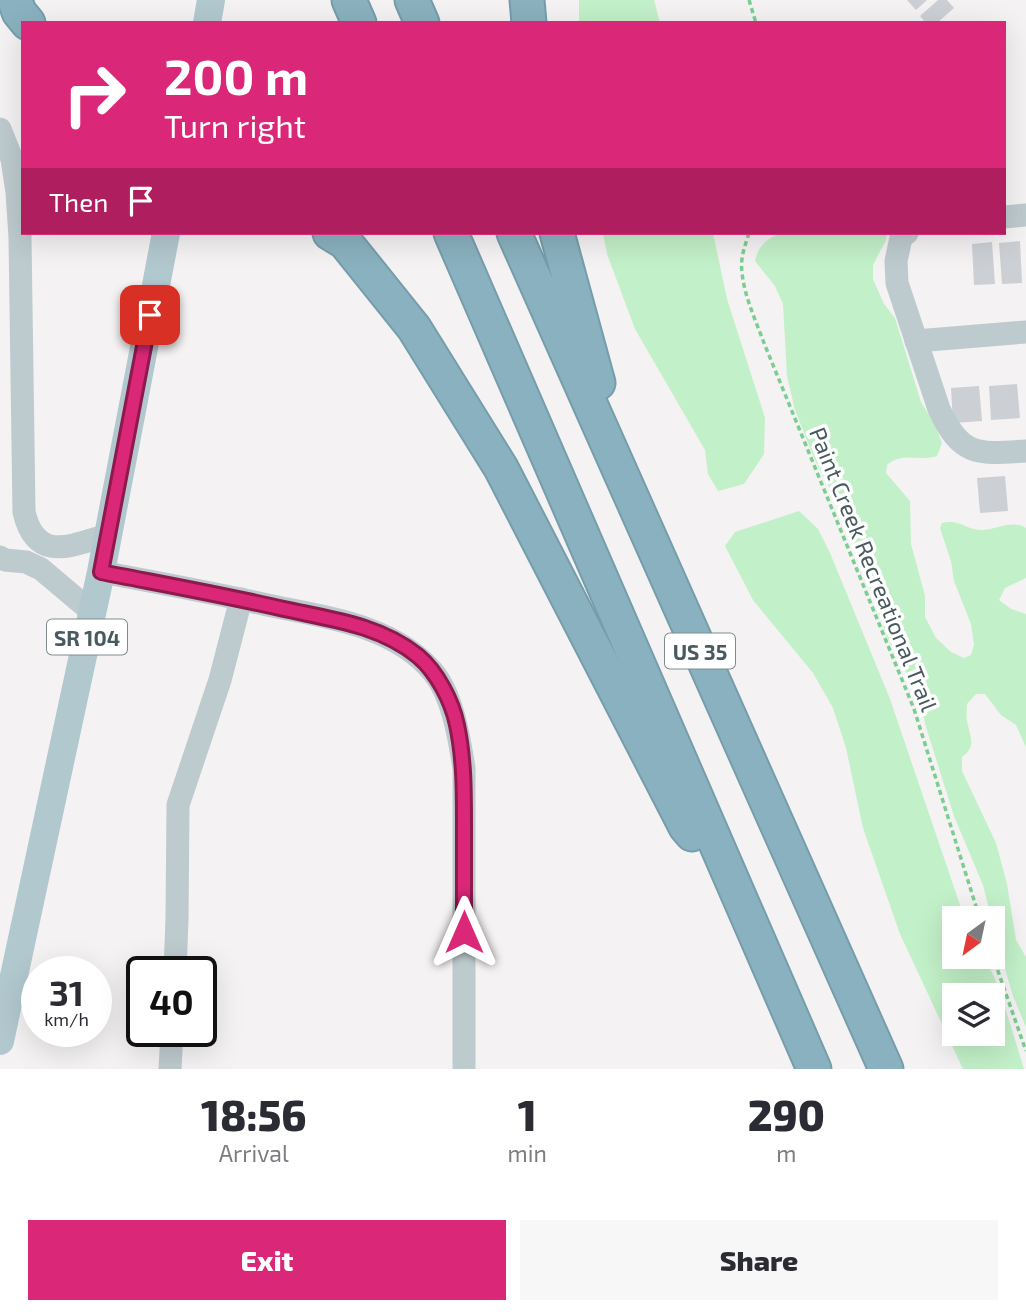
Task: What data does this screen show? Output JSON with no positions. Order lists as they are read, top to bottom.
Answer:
{
  "streets": {
    "highway": ["US 35"],
    "main road": ["SR 104"],
    "path": ["Paint Creek Recreational Trail"]
  },
  "north": "bottom left",
  "page": {
    "turn": ["200 m", "Turn right"],
    "then": "Then",
    "speed": "31 km/h",
    "limit": "40",
    "eta": [
      "18:56",
      "Arrival",
      "1",
      "min",
      "290",
      "m"
    ],
    "buttons": ["Exit", "Share"]
  }
}
